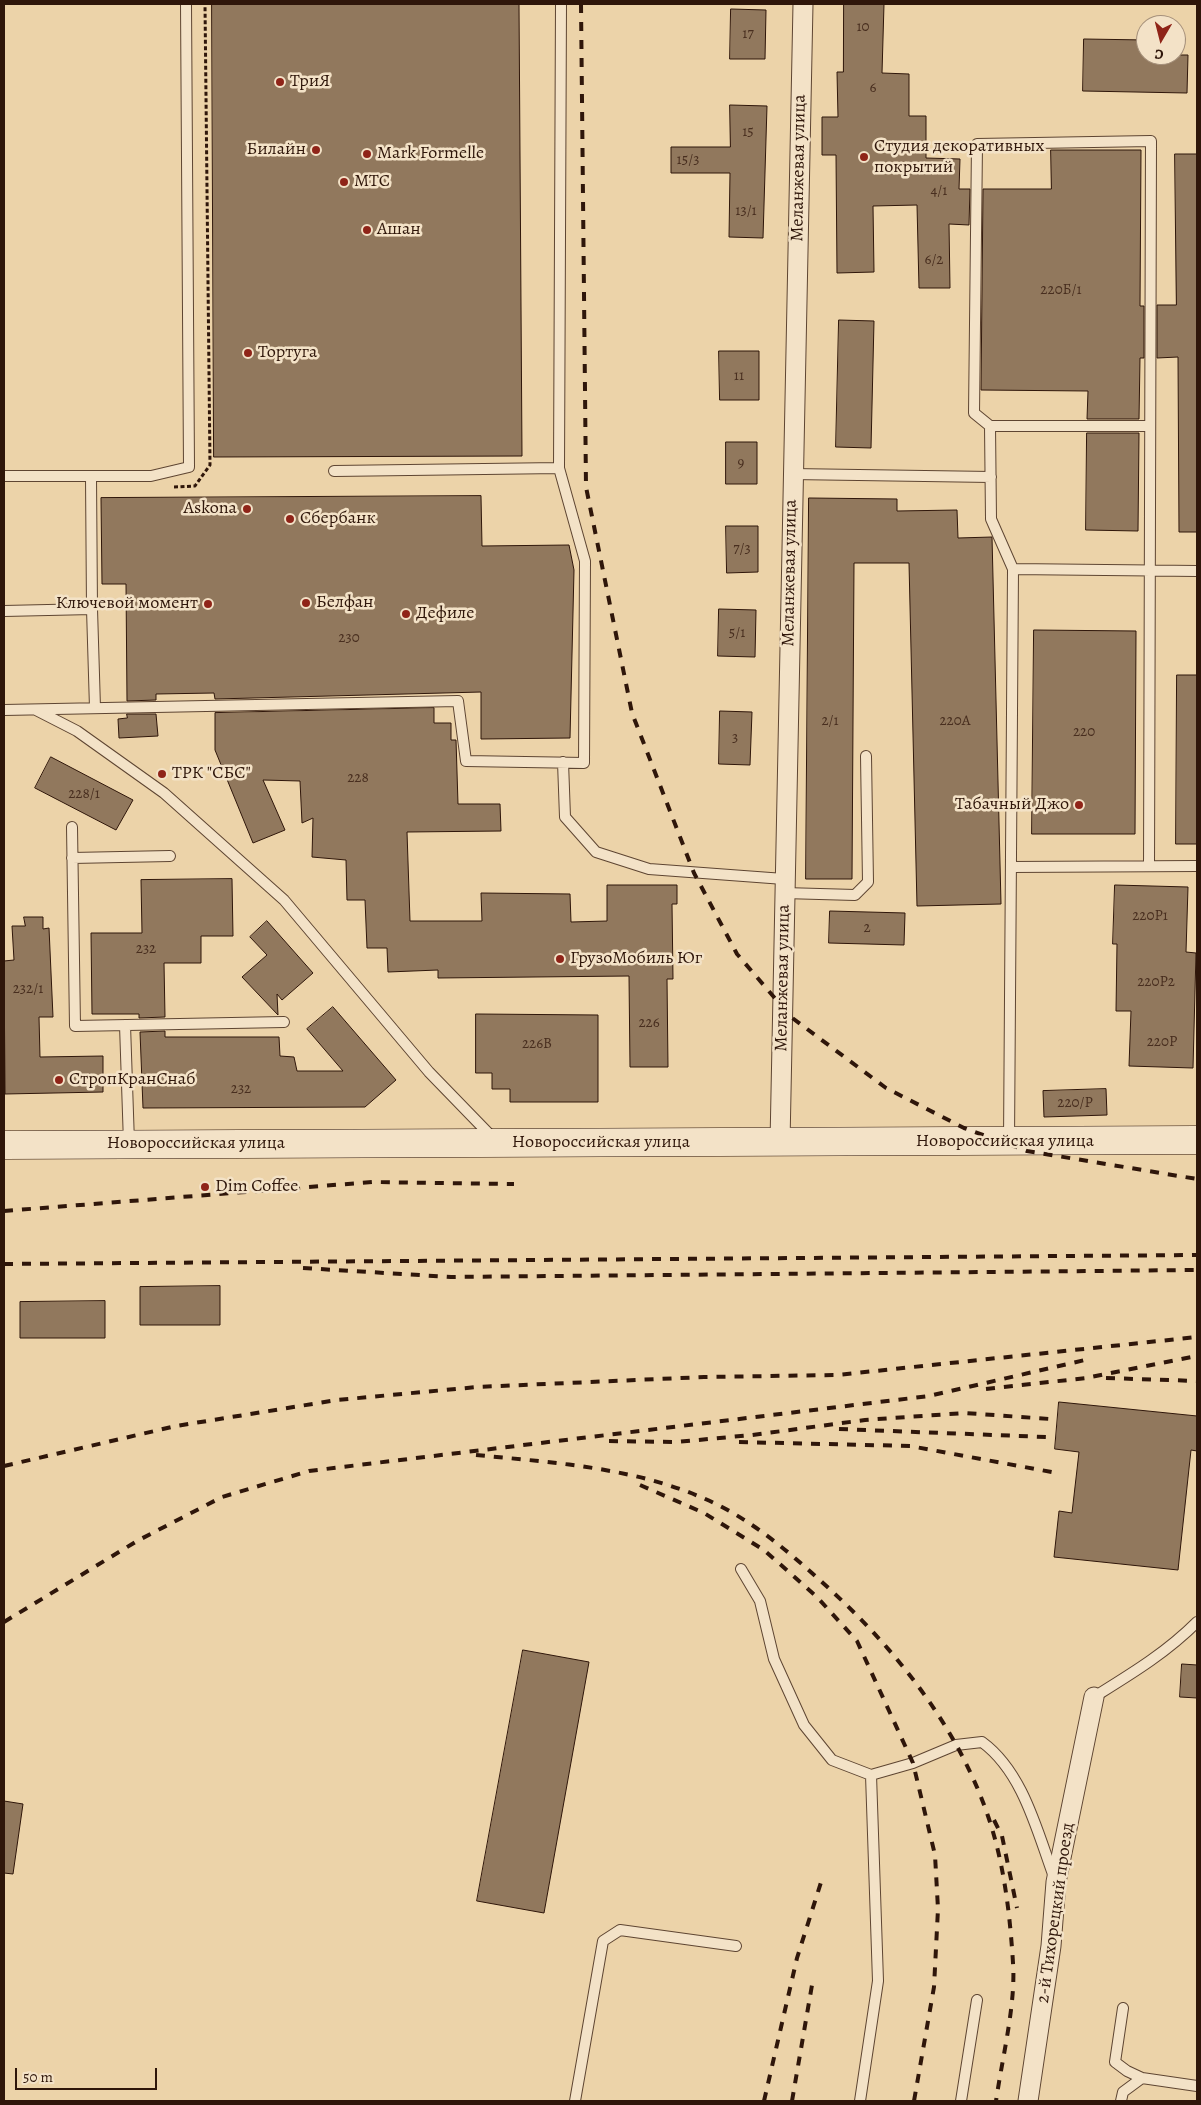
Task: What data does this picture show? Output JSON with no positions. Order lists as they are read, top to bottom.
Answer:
{
  "streets": {
    "main road": ["Новороссийская улица"],
    "street": ["Меланжевая улица", "2-й Тихорецкий проезд"]
  },
  "crossings": [
    ["Меланжевая улица", "Новороссийская улица"]
  ],
  "places": [
    "ТриЯ",
    "Билайн",
    "Mark Formelle",
    "Студия декоративных покрытий",
    "МТС",
    "Ашан",
    "Тортуга",
    "Askona",
    "Сбербанк",
    "Белфан",
    "Ключевой момент",
    "Дефиле",
    "ТРК \"СБС\"",
    "Табачный Джо",
    "ГрузоМобиль Юг",
    "СтропКранСнаб",
    "Dim Coffee"
  ],
  "house_numbers": [
    "10",
    "17",
    "6",
    "15",
    "15/3",
    "4/1",
    "13/1",
    "6/2",
    "220Б/1",
    "11",
    "9",
    "7/3",
    "5/1",
    "230",
    "2/1",
    "220А",
    "220",
    "3",
    "228",
    "228/1",
    "220Р1",
    "2",
    "232",
    "220Р2",
    "232/1",
    "226",
    "220Р",
    "226В",
    "232",
    "220/Р"
  ],
  "scale_bar": "50 m",
  "north": "bottom"
}
